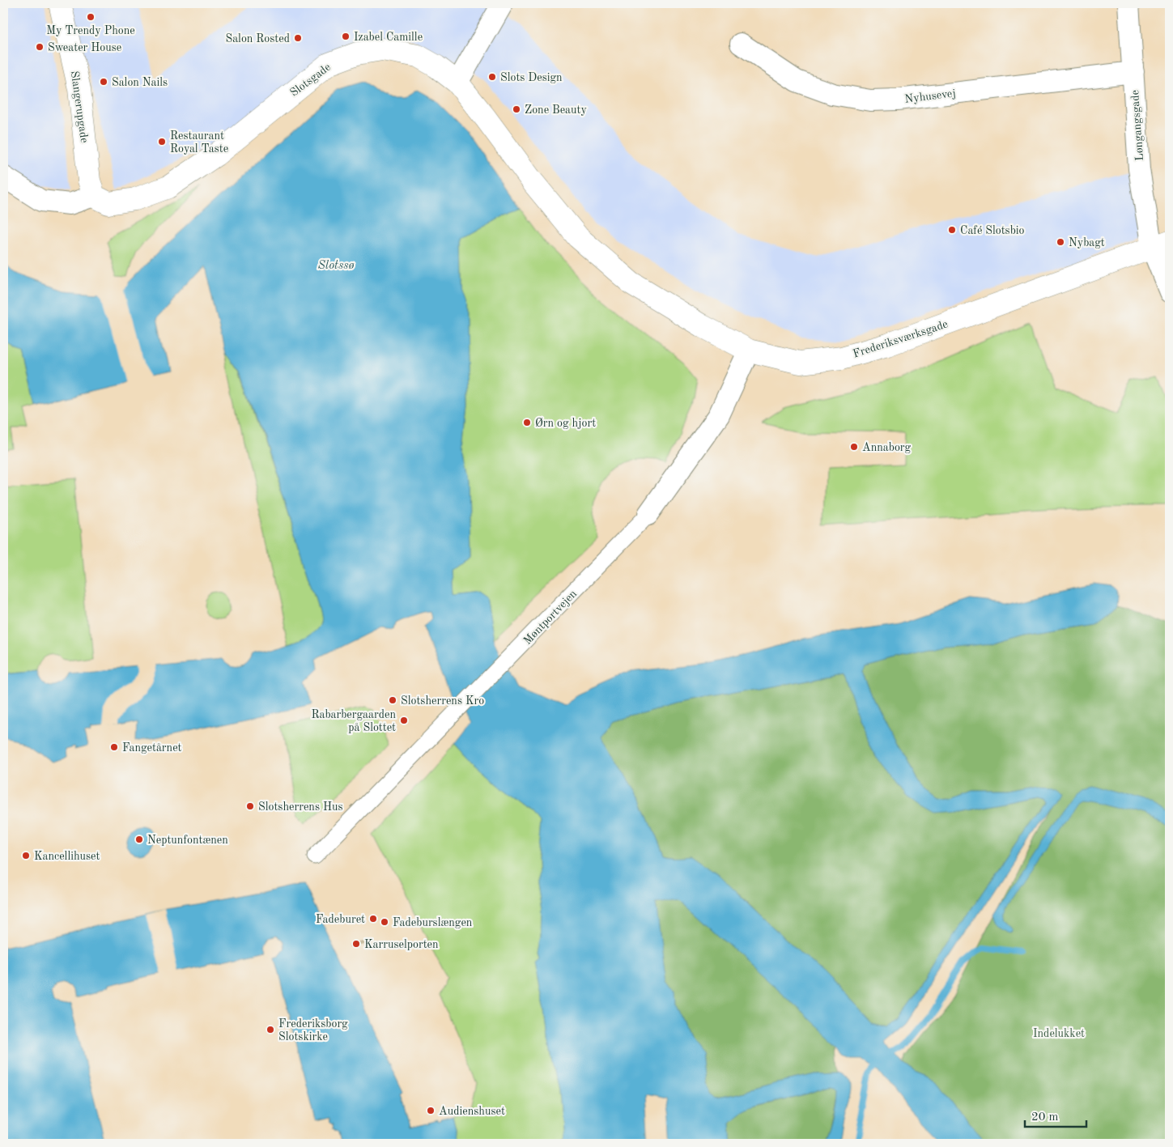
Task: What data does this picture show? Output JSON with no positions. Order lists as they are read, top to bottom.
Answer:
{
  "streets": {
    "street": [
      "Slotsgade",
      "Nyhusevej",
      "Slangerupgade",
      "Løngangsgade",
      "Frederiksværksgade",
      "Møntportvejen"
    ]
  },
  "crossings": [
    ["Slotsgade", "Slangerupgade"],
    ["Slotsgade", "Frederiksværksgade"],
    ["Nyhusevej", "Løngangsgade"],
    ["Løngangsgade", "Frederiksværksgade"],
    ["Frederiksværksgade", "Møntportvejen"]
  ],
  "water": ["Slotssø"],
  "parks": ["Indelukket"],
  "places": [
    "My Trendy Phone",
    "Izabel Camille",
    "Salon Rosted",
    "Sweater House",
    "Slots Design",
    "Salon Nails",
    "Zone Beauty",
    "Restaurant Royal Taste",
    "Café Slotsbio",
    "Nybagt",
    "Ørn og hjort",
    "Annaborg",
    "Slotsherrens Kro",
    "Rabarbergaarden på Slottet",
    "Fangetårnet",
    "Slotsherrens Hus",
    "Neptunfontænen",
    "Kancellihuset",
    "Fadeburet",
    "Fadeburslængen",
    "Karruselporten",
    "Frederiksborg Slotskirke",
    "Audienshuset"
  ],
  "scale_bar": "20 m"
}
